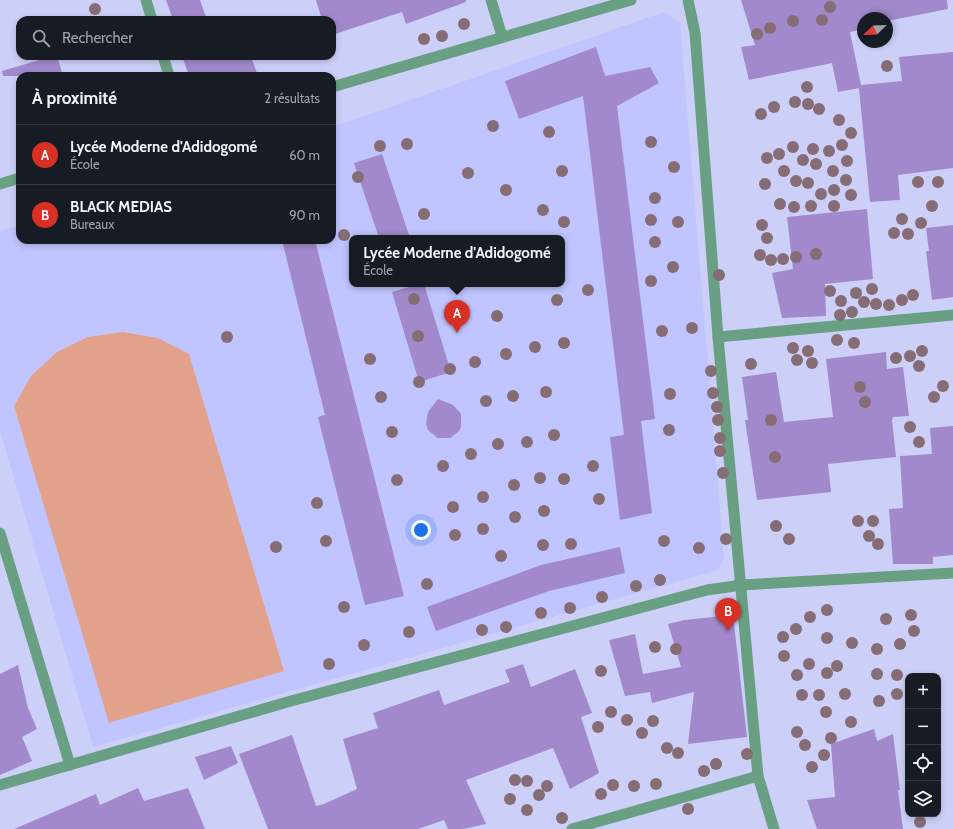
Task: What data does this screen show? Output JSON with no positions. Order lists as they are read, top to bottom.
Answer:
{
  "north": "bottom left",
  "page": {
    "search": "Rechercher",
    "heading": ["À proximité", "2 résultats"],
    "list": [
      {
        "mark": "A",
        "name": "Lycée Moderne d'Adidogomé",
        "note": "École",
        "value": "60 m"
      },
      {
        "mark": "B",
        "name": "BLACK MEDIAS",
        "note": "Bureaux",
        "value": "90 m"
      }
    ],
    "popup": ["Lycée Moderne d'Adidogomé", "École"],
    "pins": ["A", "B"],
    "map_buttons": ["+", "−"]
  }
}
